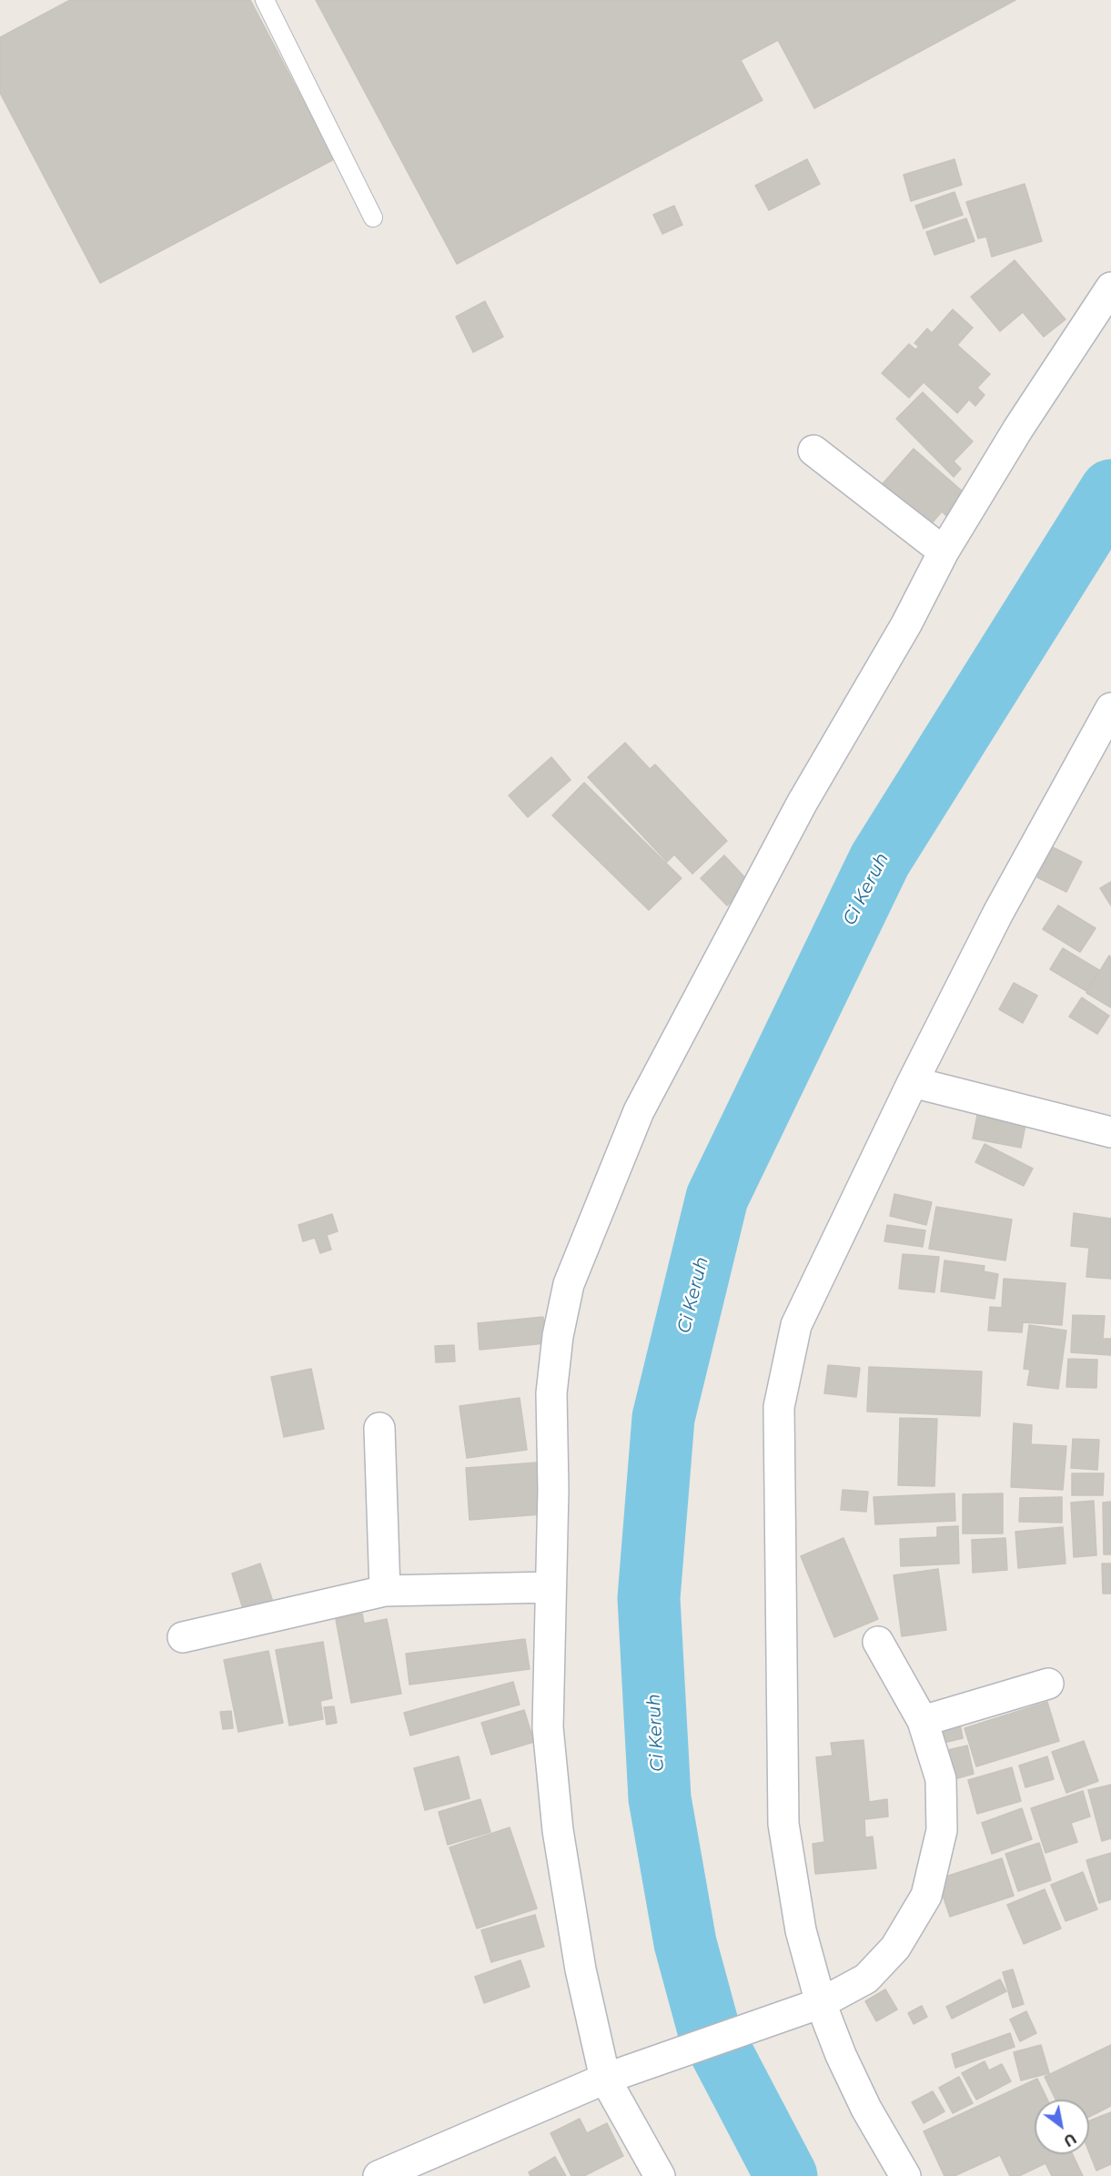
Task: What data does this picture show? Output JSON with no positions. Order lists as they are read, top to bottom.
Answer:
{
  "water": ["Ci Keruh"],
  "north": "bottom right"
}
